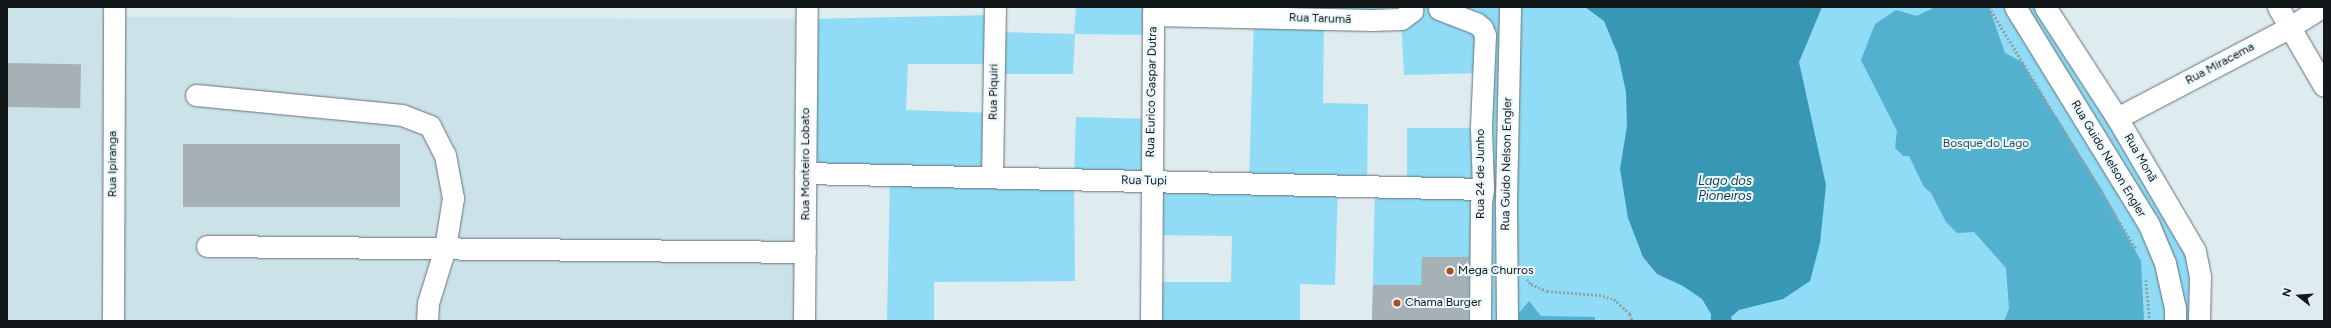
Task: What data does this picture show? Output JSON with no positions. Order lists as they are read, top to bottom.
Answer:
{
  "streets": {
    "street": [
      "Rua Tarumã",
      "Rua Miracema",
      "Rua Piquiri",
      "Rua Eurico Gaspar Dutra",
      "Rua Monã",
      "Rua Guido Nelson Engler",
      "Rua Ipiranga",
      "Rua Monteiro Lobato",
      "Rua 24 de Junho",
      "Rua Tupi"
    ]
  },
  "crossings": [
    ["Rua Tarumã", "Rua Eurico Gaspar Dutra"],
    ["Rua Miracema", "Rua Monã"],
    ["Rua Piquiri", "Rua Tupi"],
    ["Rua Eurico Gaspar Dutra", "Rua Tupi"],
    ["Rua Monteiro Lobato", "Rua Tupi"],
    ["Rua 24 de Junho", "Rua Tupi"]
  ],
  "water": ["Lago dos Pioneiros"],
  "parks": ["Bosque do Lago"],
  "places": ["Mega Churros", "Chama Burger"],
  "north": "left"
}
